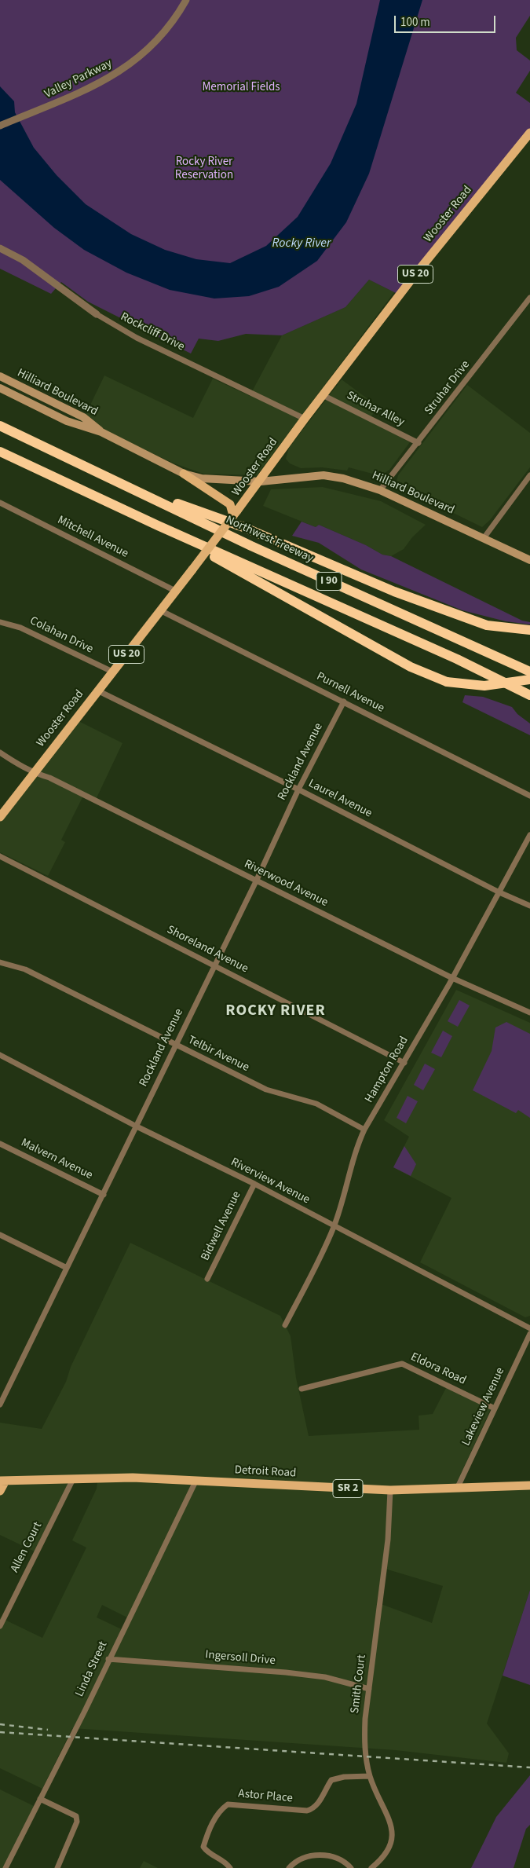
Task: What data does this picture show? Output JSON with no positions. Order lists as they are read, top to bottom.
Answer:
{
  "streets": {
    "highway": ["Northwest Freeway", "I 90"],
    "main road": [
      "Wooster Road",
      "US 20",
      "Hilliard Boulevard",
      "Detroit Road",
      "SR 2"
    ],
    "street": [
      "Valley Parkway",
      "Rockcliff Drive",
      "Struhar Drive",
      "Struhar Alley",
      "Mitchell Avenue",
      "Colahan Drive",
      "Purnell Avenue",
      "Rockland Avenue",
      "Laurel Avenue",
      "Riverwood Avenue",
      "Shoreland Avenue",
      "Telbir Avenue",
      "Hampton Road",
      "Malvern Avenue",
      "Riverview Avenue",
      "Bidwell Avenue",
      "Eldora Road",
      "Lakeview Avenue",
      "Allen Court",
      "Ingersoll Drive",
      "Linda Street",
      "Smith Court",
      "Astor Place"
    ]
  },
  "crossings": [
    ["Wooster Road", "Rockcliff Drive"],
    ["Wooster Road", "Hilliard Boulevard"],
    ["Wooster Road", "Struhar Alley"],
    ["Wooster Road", "Mitchell Avenue"],
    ["Wooster Road", "Colahan Drive"],
    ["Wooster Road", "Purnell Avenue"],
    ["Wooster Road", "Laurel Avenue"],
    ["Wooster Road", "Riverwood Avenue"],
    ["Struhar Drive", "Hilliard Boulevard"],
    ["Struhar Drive", "Struhar Alley"],
    ["Purnell Avenue", "Rockland Avenue"],
    ["Rockland Avenue", "Laurel Avenue"],
    ["Rockland Avenue", "Riverwood Avenue"],
    ["Rockland Avenue", "Shoreland Avenue"],
    ["Rockland Avenue", "Telbir Avenue"],
    ["Rockland Avenue", "Malvern Avenue"],
    ["Rockland Avenue", "Riverview Avenue"],
    ["Laurel Avenue", "Hampton Road"],
    ["Riverwood Avenue", "Hampton Road"],
    ["Shoreland Avenue", "Hampton Road"],
    ["Telbir Avenue", "Hampton Road"],
    ["Hampton Road", "Riverview Avenue"],
    ["Riverview Avenue", "Bidwell Avenue"],
    ["Eldora Road", "Lakeview Avenue"],
    ["Lakeview Avenue", "Detroit Road"],
    ["Detroit Road", "SR 2"],
    ["Detroit Road", "Allen Court"],
    ["Detroit Road", "Linda Street"],
    ["Detroit Road", "Smith Court"],
    ["Ingersoll Drive", "Linda Street"],
    ["Ingersoll Drive", "Smith Court"],
    ["Smith Court", "Astor Place"]
  ],
  "districts": ["ROCKY RIVER"],
  "water": ["Rocky River"],
  "parks": ["Memorial Fields", "Rocky River Reservation"],
  "scale_bar": "100 m"
}
